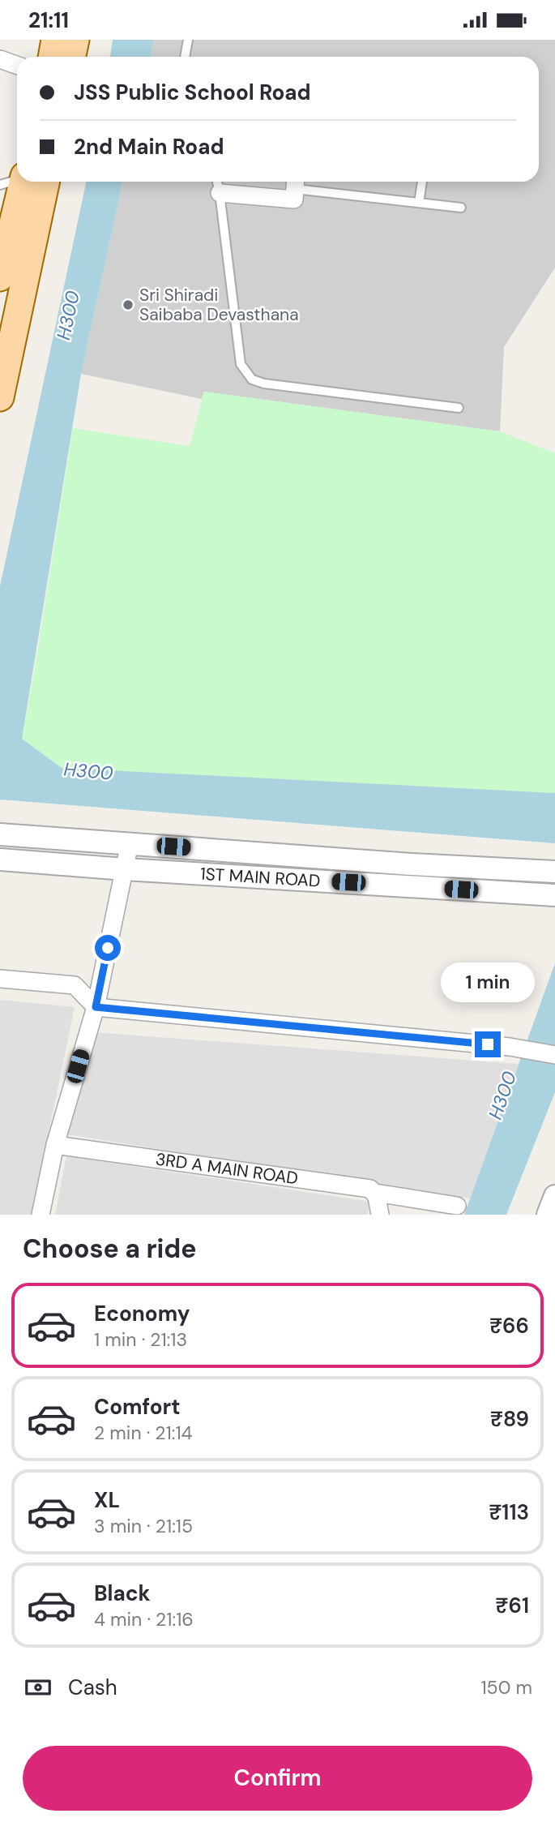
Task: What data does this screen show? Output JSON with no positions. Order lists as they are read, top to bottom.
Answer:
{
  "streets": {
    "street": ["1ST MAIN ROAD", "3RD A MAIN ROAD"]
  },
  "water": ["H300"],
  "places": ["Sri Shiradi Saibaba Devasthana"],
  "page": {
    "status": "21:11",
    "banner": ["JSS Public School Road", "2nd Main Road"],
    "bubble": "1 min",
    "heading": "Choose a ride",
    "list": [
      {
        "name": "Economy",
        "note": "1 min · 21:13",
        "value": "₹66"
      },
      {
        "name": "Comfort",
        "note": "2 min · 21:14",
        "value": "₹89"
      },
      {
        "name": "XL",
        "note": "3 min · 21:15",
        "value": "₹113"
      },
      {
        "name": "Black",
        "note": "4 min · 21:16",
        "value": "₹61"
      }
    ],
    "pay": ["Cash", "150 m"],
    "buttons": "Confirm"
  }
}
